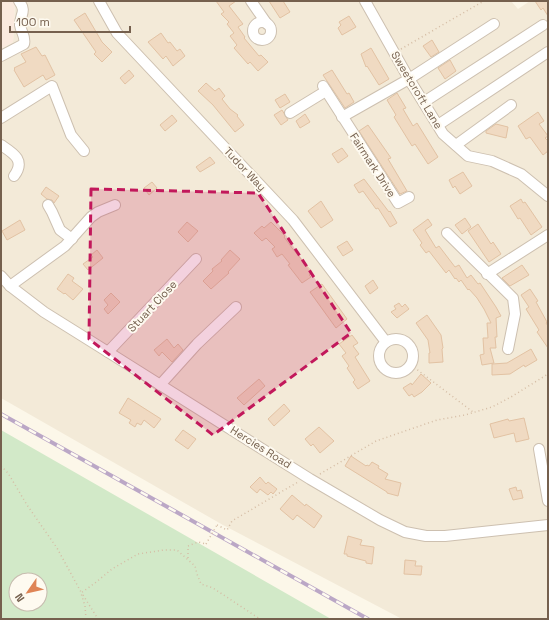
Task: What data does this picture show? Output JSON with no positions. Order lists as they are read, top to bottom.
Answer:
{
  "streets": {
    "street": [
      "Sweetcroft Lane",
      "Fairmark Drive",
      "Tudor Way",
      "Stuart Close",
      "Hercies Road"
    ]
  },
  "crossings": [
    ["Stuart Close", "Hercies Road"]
  ],
  "scale_bar": "100 m",
  "north": "bottom left"
}
